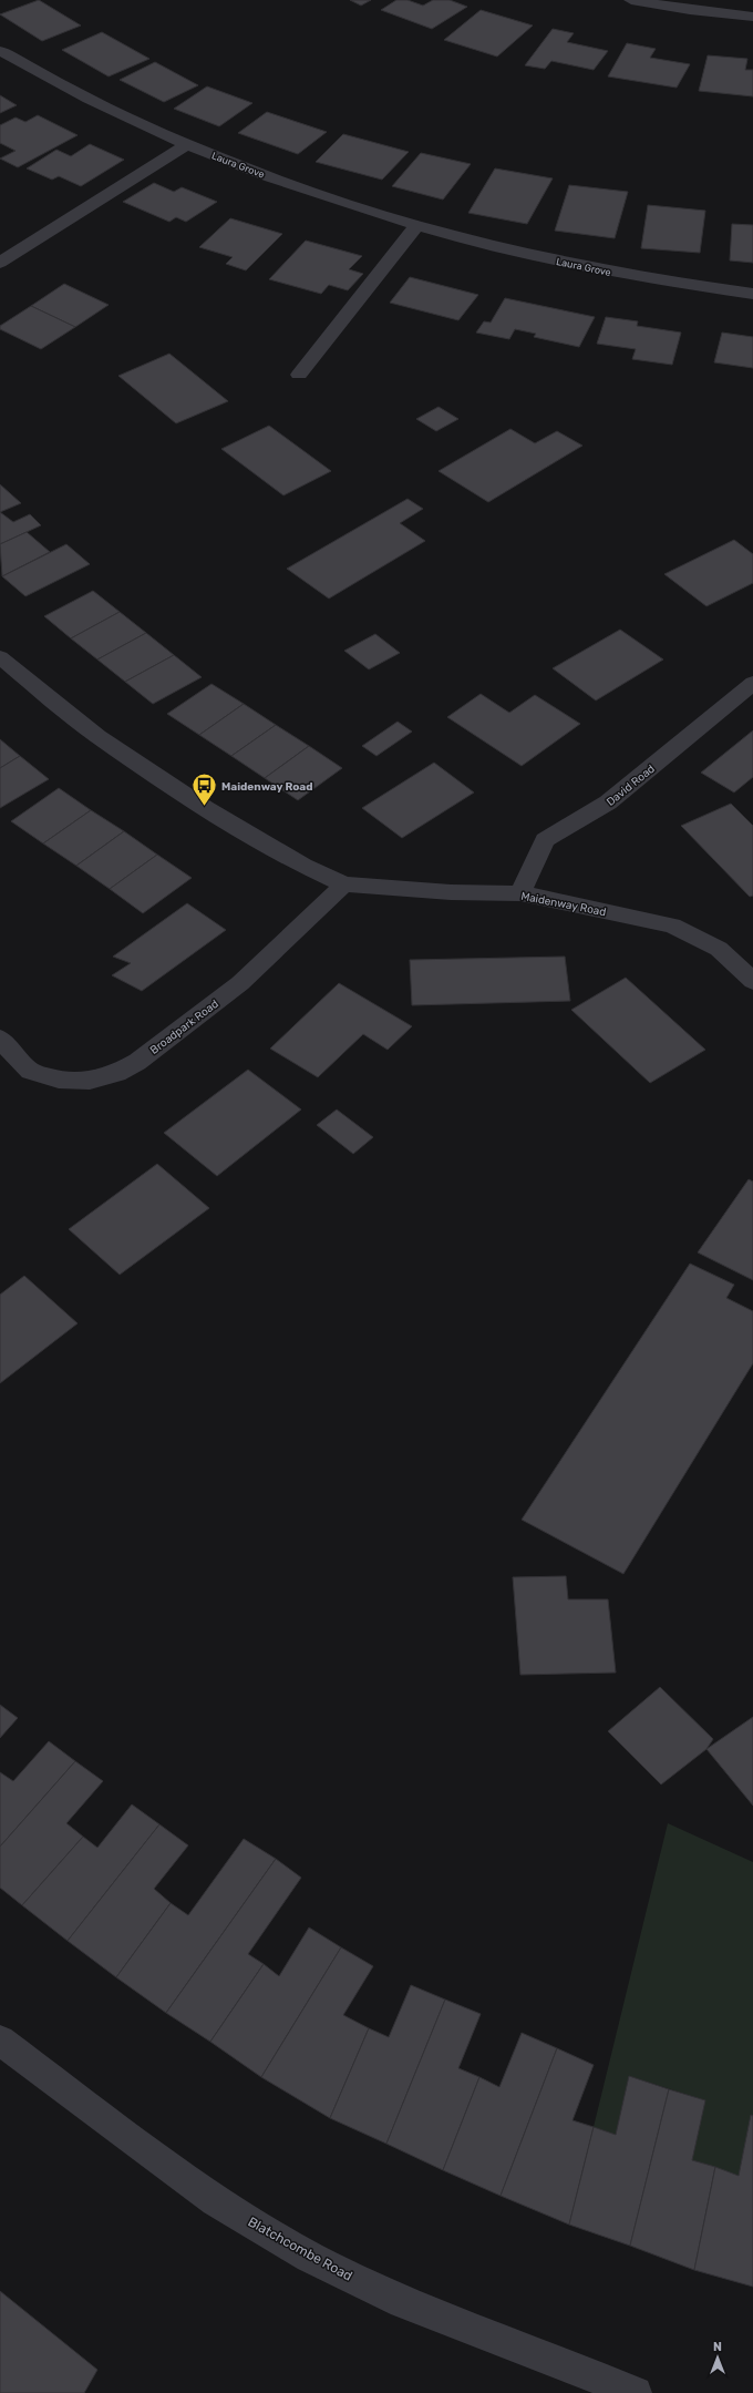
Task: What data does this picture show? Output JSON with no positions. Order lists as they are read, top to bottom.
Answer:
{
  "streets": {
    "street": [
      "Laura Grove",
      "David Road",
      "Maidenway Road",
      "Broadpark Road",
      "Blatchcombe Road"
    ]
  },
  "crossings": [
    ["David Road", "Maidenway Road"],
    ["Maidenway Road", "Broadpark Road"]
  ],
  "places": {
    "bus stop": ["Maidenway Road"]
  },
  "north": "top"
}
